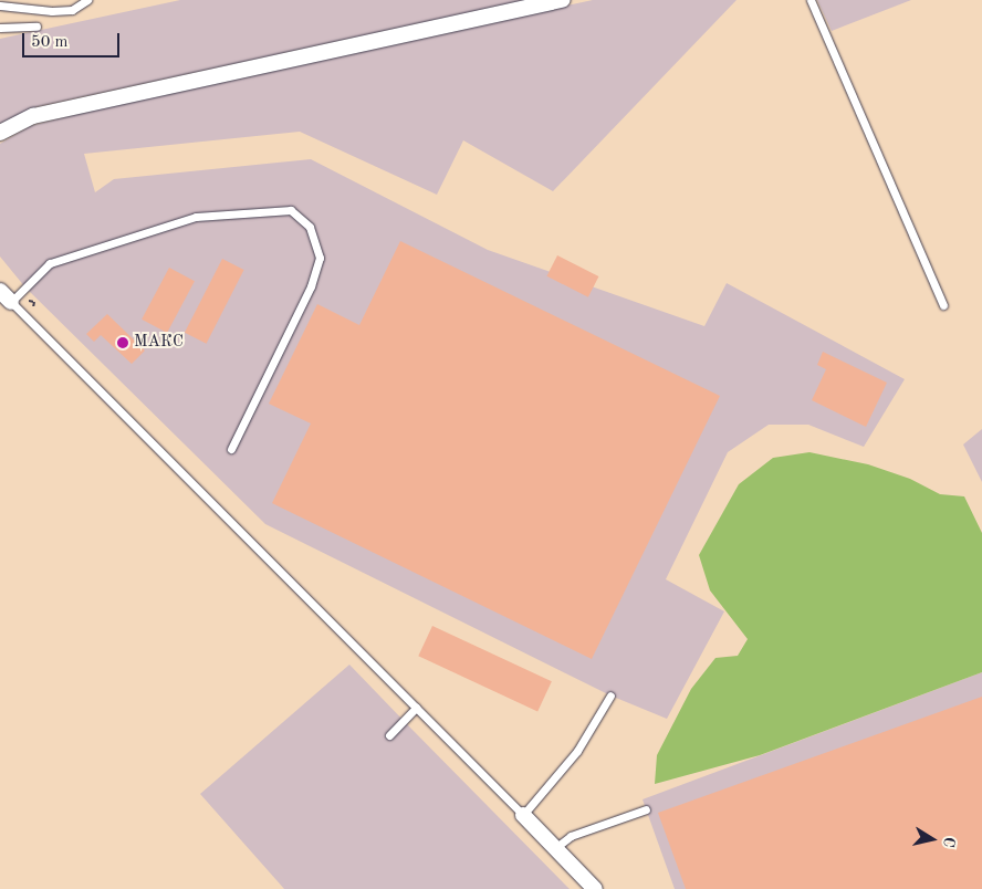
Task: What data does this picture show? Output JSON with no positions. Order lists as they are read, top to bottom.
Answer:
{
  "places": ["МАКС"],
  "scale_bar": "50 m",
  "north": "right"
}
